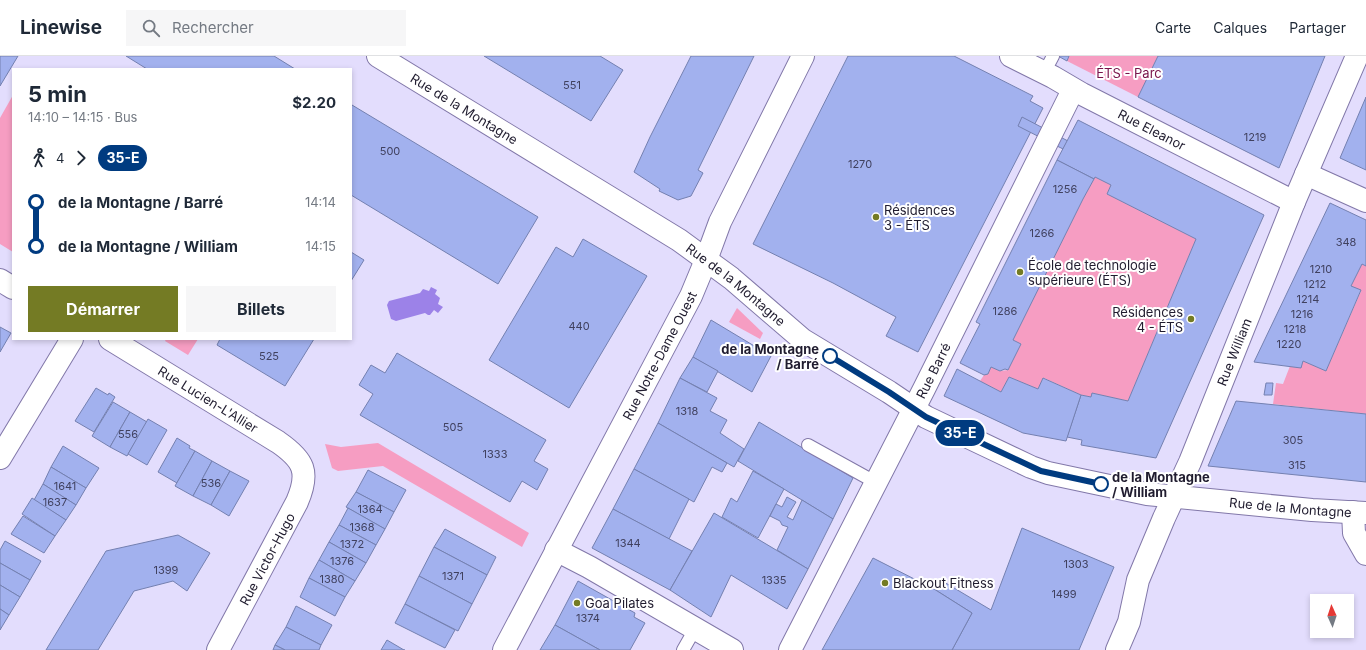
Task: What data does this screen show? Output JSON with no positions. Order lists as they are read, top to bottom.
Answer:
{
  "streets": {
    "street": [
      "Rue de la Montagne",
      "Rue Eleanor",
      "Rue William",
      "Rue Notre-Dame Ouest",
      "Rue Barré",
      "Rue Lucien-L'Allier",
      "Rue Victor-Hugo"
    ]
  },
  "crossings": [
    ["Rue de la Montagne", "Rue William"],
    ["Rue de la Montagne", "Rue Notre-Dame Ouest"],
    ["Rue de la Montagne", "Rue Barré"],
    ["Rue Eleanor", "Rue William"],
    ["Rue Eleanor", "Rue Barré"],
    ["Rue Lucien-L'Allier", "Rue Victor-Hugo"]
  ],
  "parks": ["ÉTS - Parc"],
  "places": [
    "Résidences 3 - ÉTS",
    "École de technologie supérieure (ÉTS)",
    "Résidences 4 - ÉTS",
    "de la Montagne / Barré",
    "de la Montagne / William",
    "Blackout Fitness",
    "Goa Pilates"
  ],
  "lines": ["bus line 35-E"],
  "house_numbers": [
    "551",
    "1219",
    "500",
    "1270",
    "1256",
    "1266",
    "348",
    "1210",
    "1212",
    "1214",
    "1286",
    "1216",
    "440",
    "1218",
    "1220",
    "525",
    "1318",
    "505",
    "556",
    "305",
    "1333",
    "315",
    "536",
    "1641",
    "1637",
    "1364",
    "1368",
    "1344",
    "1372",
    "1376",
    "1303",
    "1399",
    "1371",
    "1380",
    "1335",
    "1499",
    "1374"
  ],
  "north": "top",
  "page": {
    "header": "Linewise",
    "search": "Rechercher",
    "nav": ["Carte", "Calques", "Partager"],
    "on_map": "35-E",
    "heading": ["5 min", "14:10 – 14:15 · Bus", "$2.20"],
    "legs": ["4", "35-E"],
    "list": [
      {
        "name": "de la Montagne / Barré",
        "value": "14:14"
      },
      {
        "name": "de la Montagne / William",
        "value": "14:15"
      }
    ],
    "buttons": ["Démarrer", "Billets"]
  }
}
